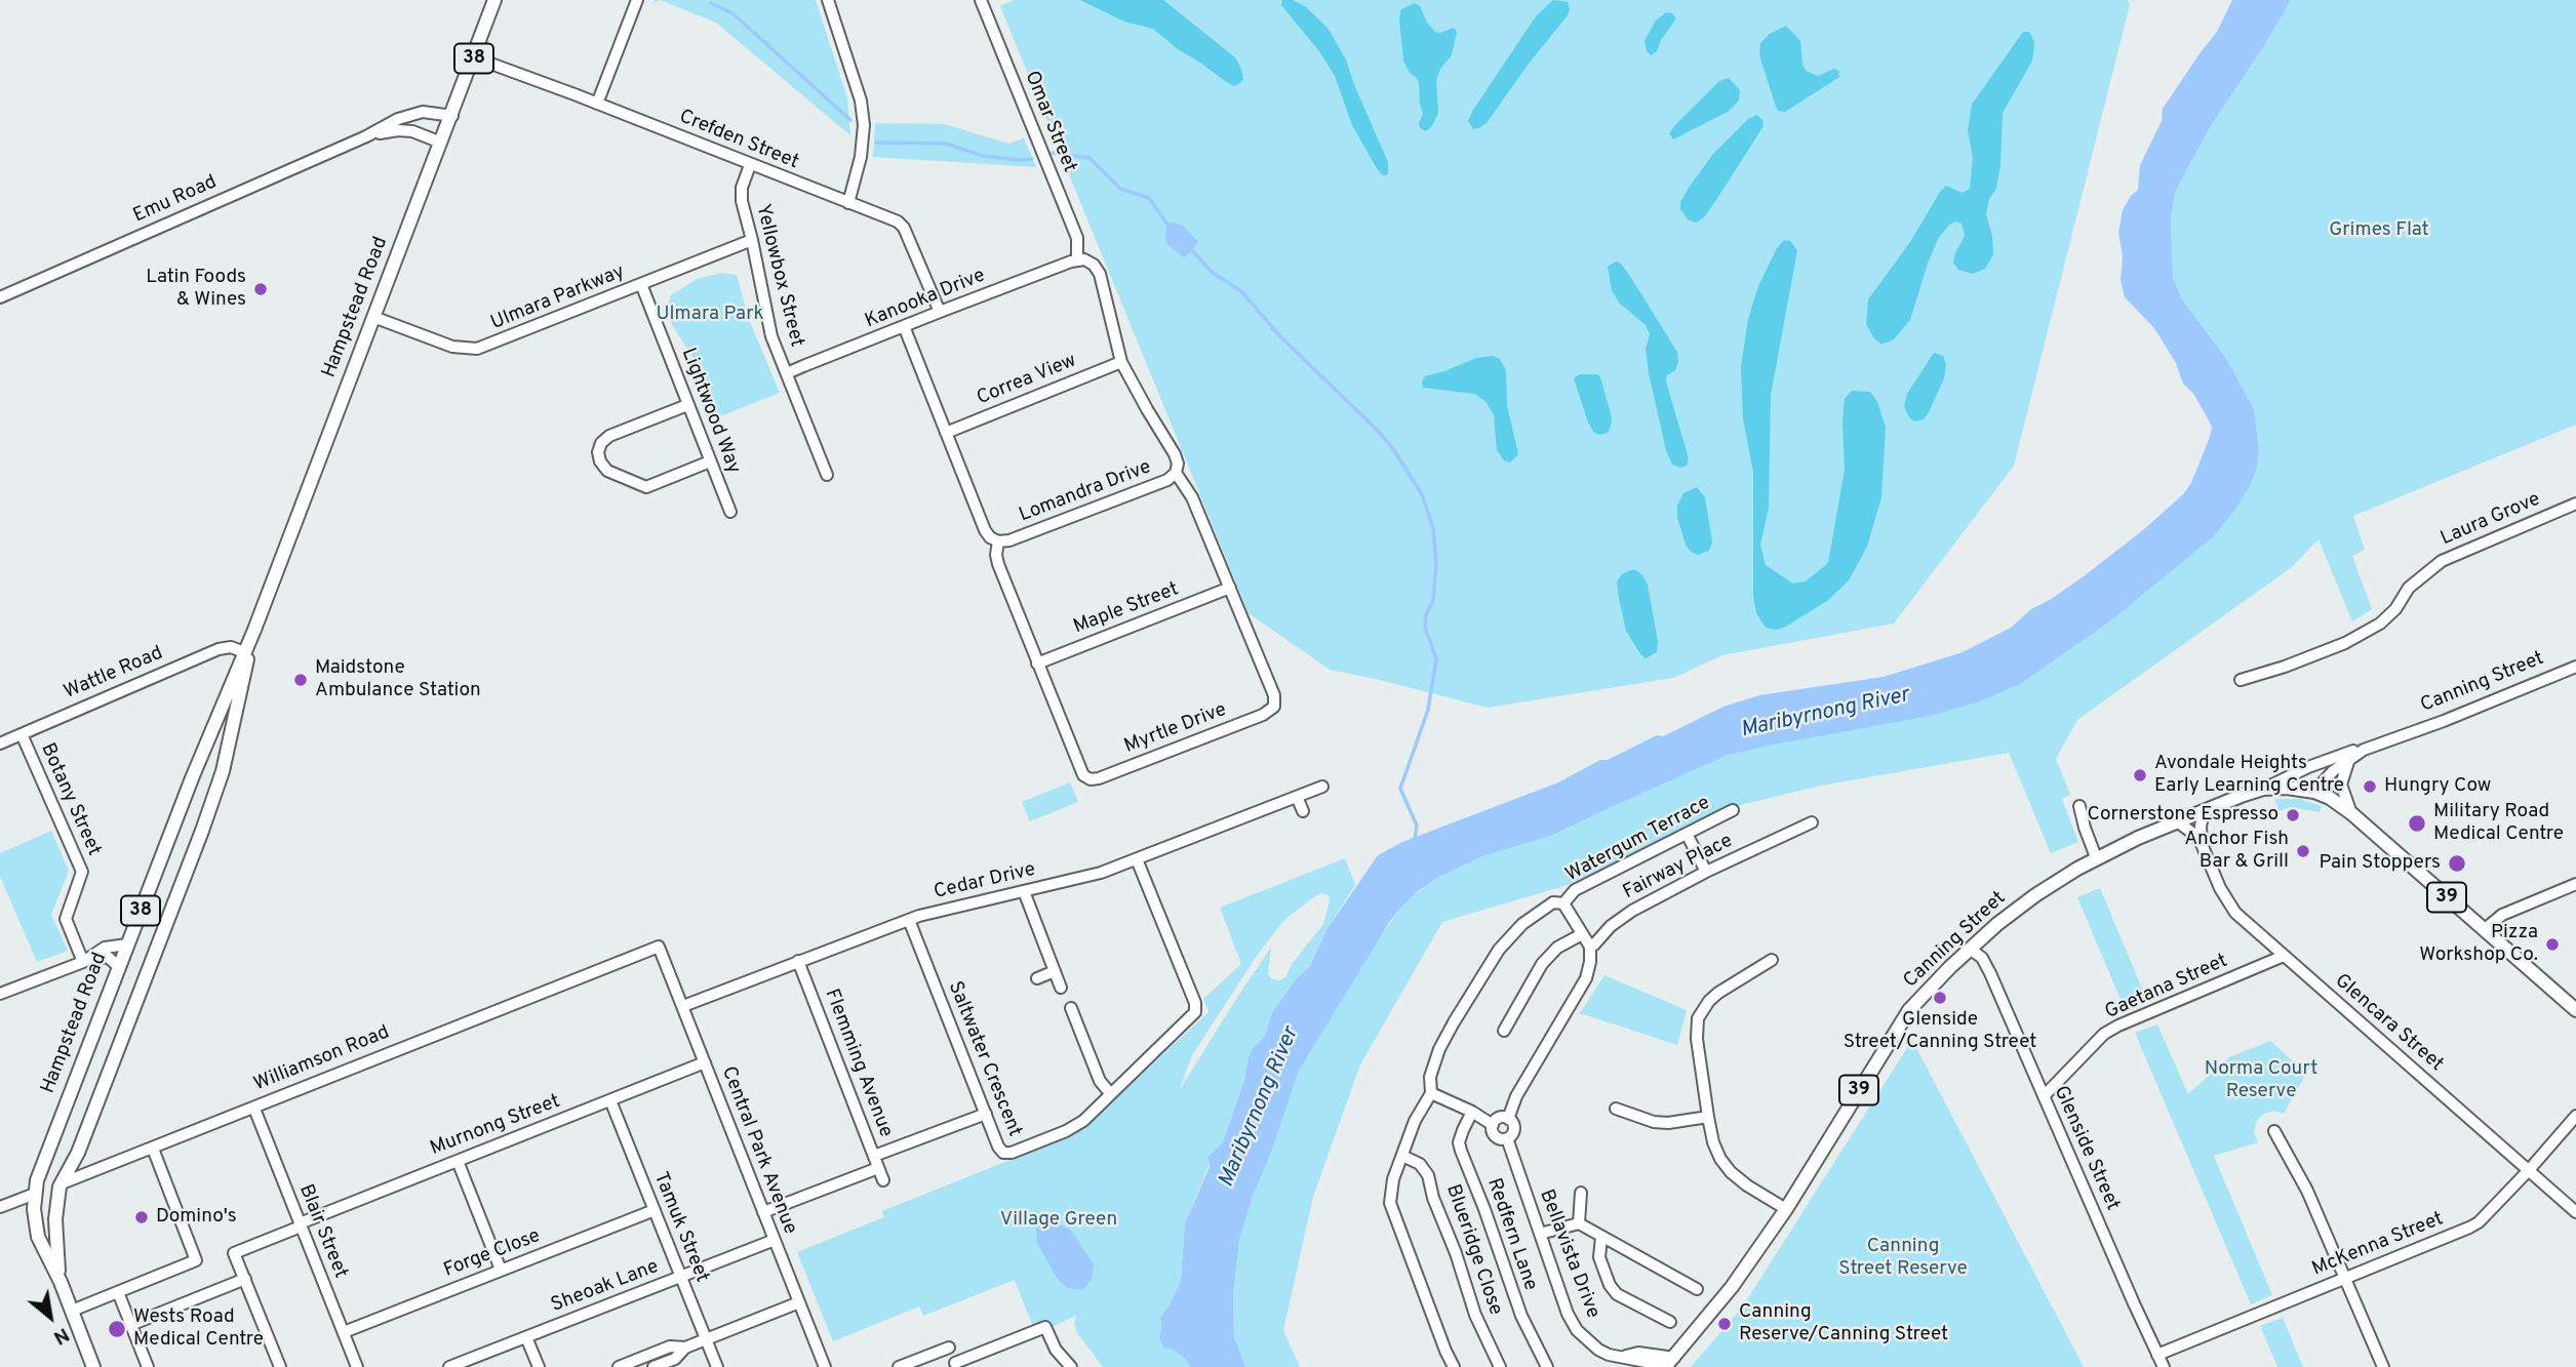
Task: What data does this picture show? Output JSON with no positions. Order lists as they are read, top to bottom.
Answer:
{
  "streets": {
    "main road": [
      "38",
      "Hampstead Road",
      "Canning Street",
      "39",
      "Williamson Road"
    ],
    "street": [
      "Omar Street",
      "Crefden Street",
      "Emu Road",
      "Yellowbox Street",
      "Ulmara Parkway",
      "Kanooka Drive",
      "Correa View",
      "Lightwood Way",
      "Lomandra Drive",
      "Laura Grove",
      "Maple Street",
      "Wattle Road",
      "Myrtle Drive",
      "Botany Street",
      "Watergum Terrace",
      "Fairway Place",
      "Cedar Drive",
      "Gaetana Street",
      "Glencara Street",
      "Saltwater Crescent",
      "Flemming Avenue",
      "Murnong Street",
      "Glenside Street",
      "Central Park Avenue",
      "Tamuk Street",
      "Blair Street",
      "Redfern Lane",
      "McKenna Street",
      "Blueridge Close",
      "Forge Close",
      "Bellavista Drive",
      "Sheoak Lane"
    ]
  },
  "crossings": [
    ["38", "Hampstead Road"],
    ["38", "Williamson Road"],
    ["Omar Street", "Kanooka Drive"],
    ["Omar Street", "Lomandra Drive"],
    ["Crefden Street", "Yellowbox Street"],
    ["Crefden Street", "Kanooka Drive"],
    ["Crefden Street", "Hampstead Road"],
    ["Emu Road", "Hampstead Road"],
    ["Yellowbox Street", "Ulmara Parkway"],
    ["Yellowbox Street", "Kanooka Drive"],
    ["Ulmara Parkway", "Hampstead Road"],
    ["Ulmara Parkway", "Lightwood Way"],
    ["Kanooka Drive", "Lomandra Drive"],
    ["Hampstead Road", "Wattle Road"],
    ["Hampstead Road", "Williamson Road"],
    ["Correa View", "Lomandra Drive"],
    ["Lomandra Drive", "Myrtle Drive"],
    ["Maple Street", "Myrtle Drive"],
    ["Wattle Road", "Botany Street"],
    ["Canning Street", "39"],
    ["Canning Street", "Glencara Street"],
    ["Canning Street", "Glenside Street"],
    ["Watergum Terrace", "Fairway Place"],
    ["Watergum Terrace", "Blueridge Close"],
    ["Cedar Drive", "Saltwater Crescent"],
    ["Cedar Drive", "Flemming Avenue"],
    ["Cedar Drive", "Central Park Avenue"],
    ["Gaetana Street", "Glencara Street"],
    ["Gaetana Street", "Glenside Street"],
    ["Glencara Street", "McKenna Street"],
    ["Williamson Road", "Central Park Avenue"],
    ["Williamson Road", "Blair Street"],
    ["Murnong Street", "Central Park Avenue"],
    ["Murnong Street", "Tamuk Street"],
    ["Murnong Street", "Blair Street"],
    ["Glenside Street", "McKenna Street"],
    ["Central Park Avenue", "Sheoak Lane"],
    ["Tamuk Street", "Forge Close"],
    ["Tamuk Street", "Sheoak Lane"],
    ["Blair Street", "Forge Close"]
  ],
  "water": ["Maribyrnong River"],
  "parks": [
    "Grimes Flat",
    "Ulmara Park",
    "Norma Court Reserve",
    "Village Green",
    "Canning Street Reserve"
  ],
  "places": [
    "Latin Foods & Wines",
    "Maidstone Ambulance Station",
    "Avondale Heights Early Learning Centre",
    "Hungry Cow",
    "Cornerstone Espresso",
    "Military Road Medical Centre",
    "Anchor Fish Bar & Grill",
    "Pain Stoppers",
    "Pizza Workshop Co.",
    "Glenside Street/Canning Street",
    "Domino's",
    "Canning Reserve/Canning Street",
    "Wests Road Medical Centre"
  ],
  "north": "bottom right"
}
